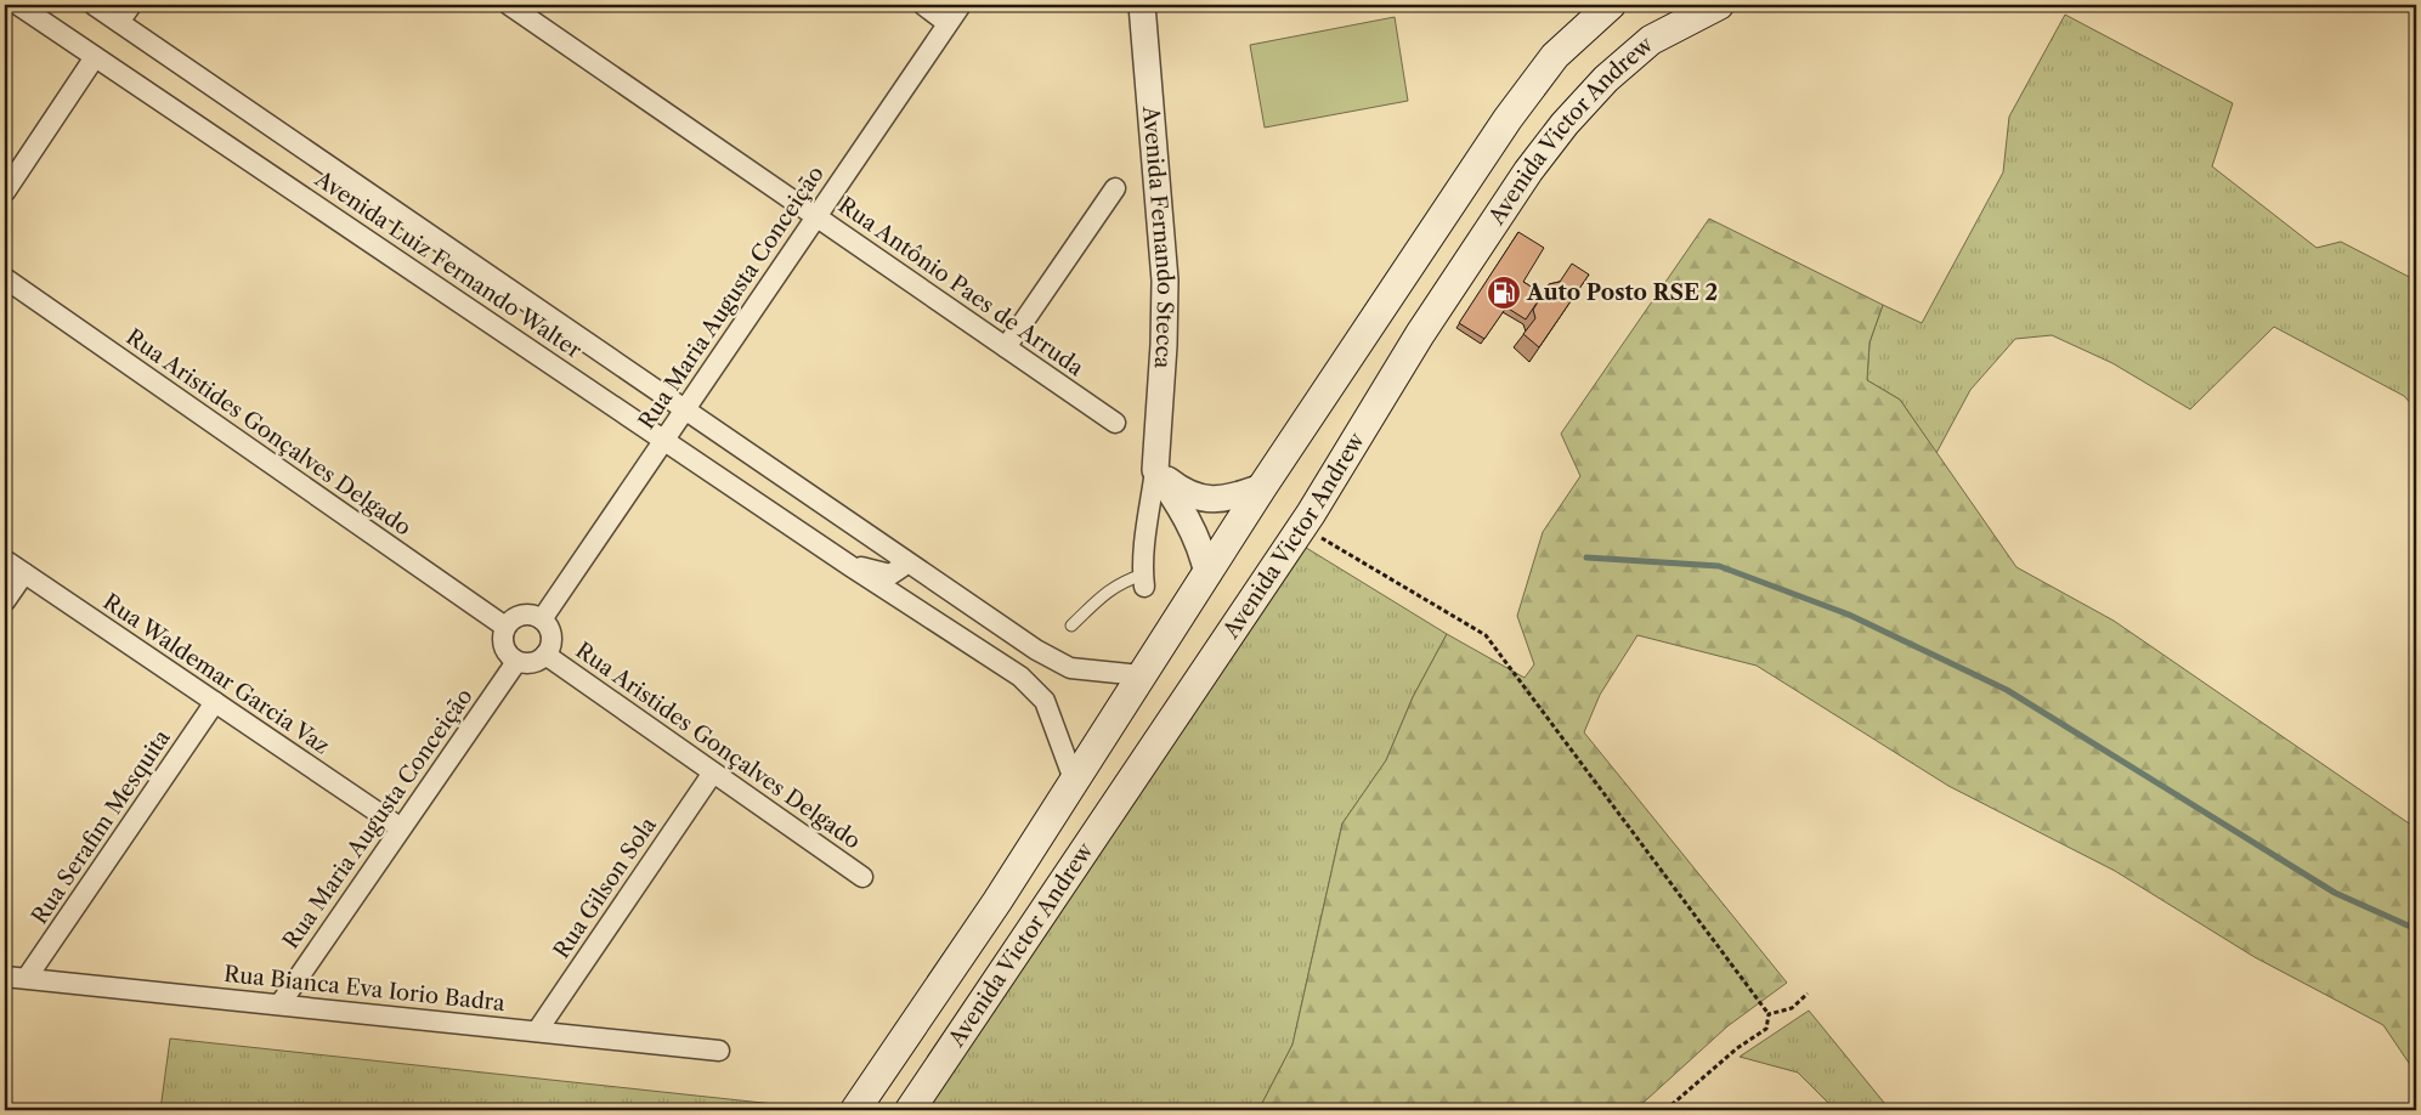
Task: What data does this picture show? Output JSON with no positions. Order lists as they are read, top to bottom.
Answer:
{
  "streets": {
    "main road": ["Avenida Victor Andrew"],
    "street": [
      "Avenida Fernando Stecca",
      "Avenida Luiz Fernando Walter",
      "Rua Antônio Paes de Arruda",
      "Rua Maria Augusta Conceição",
      "Rua Aristides Gonçalves Delgado",
      "Rua Waldemar Garcia Vaz",
      "Rua Serafim Mesquita",
      "Rua Gilson Sola",
      "Rua Bianca Eva Iorio Badra"
    ]
  },
  "crossings": [
    ["Avenida Victor Andrew", "Avenida Luiz Fernando Walter"],
    ["Avenida Luiz Fernando Walter", "Rua Maria Augusta Conceição"],
    ["Rua Antônio Paes de Arruda", "Rua Maria Augusta Conceição"],
    ["Rua Maria Augusta Conceição", "Rua Aristides Gonçalves Delgado"],
    ["Rua Maria Augusta Conceição", "Rua Waldemar Garcia Vaz"],
    ["Rua Maria Augusta Conceição", "Rua Bianca Eva Iorio Badra"],
    ["Rua Aristides Gonçalves Delgado", "Rua Gilson Sola"],
    ["Rua Waldemar Garcia Vaz", "Rua Serafim Mesquita"],
    ["Rua Serafim Mesquita", "Rua Bianca Eva Iorio Badra"],
    ["Rua Gilson Sola", "Rua Bianca Eva Iorio Badra"]
  ],
  "places": {
    "fuel station": ["Auto Posto RSE 2"]
  }
}
